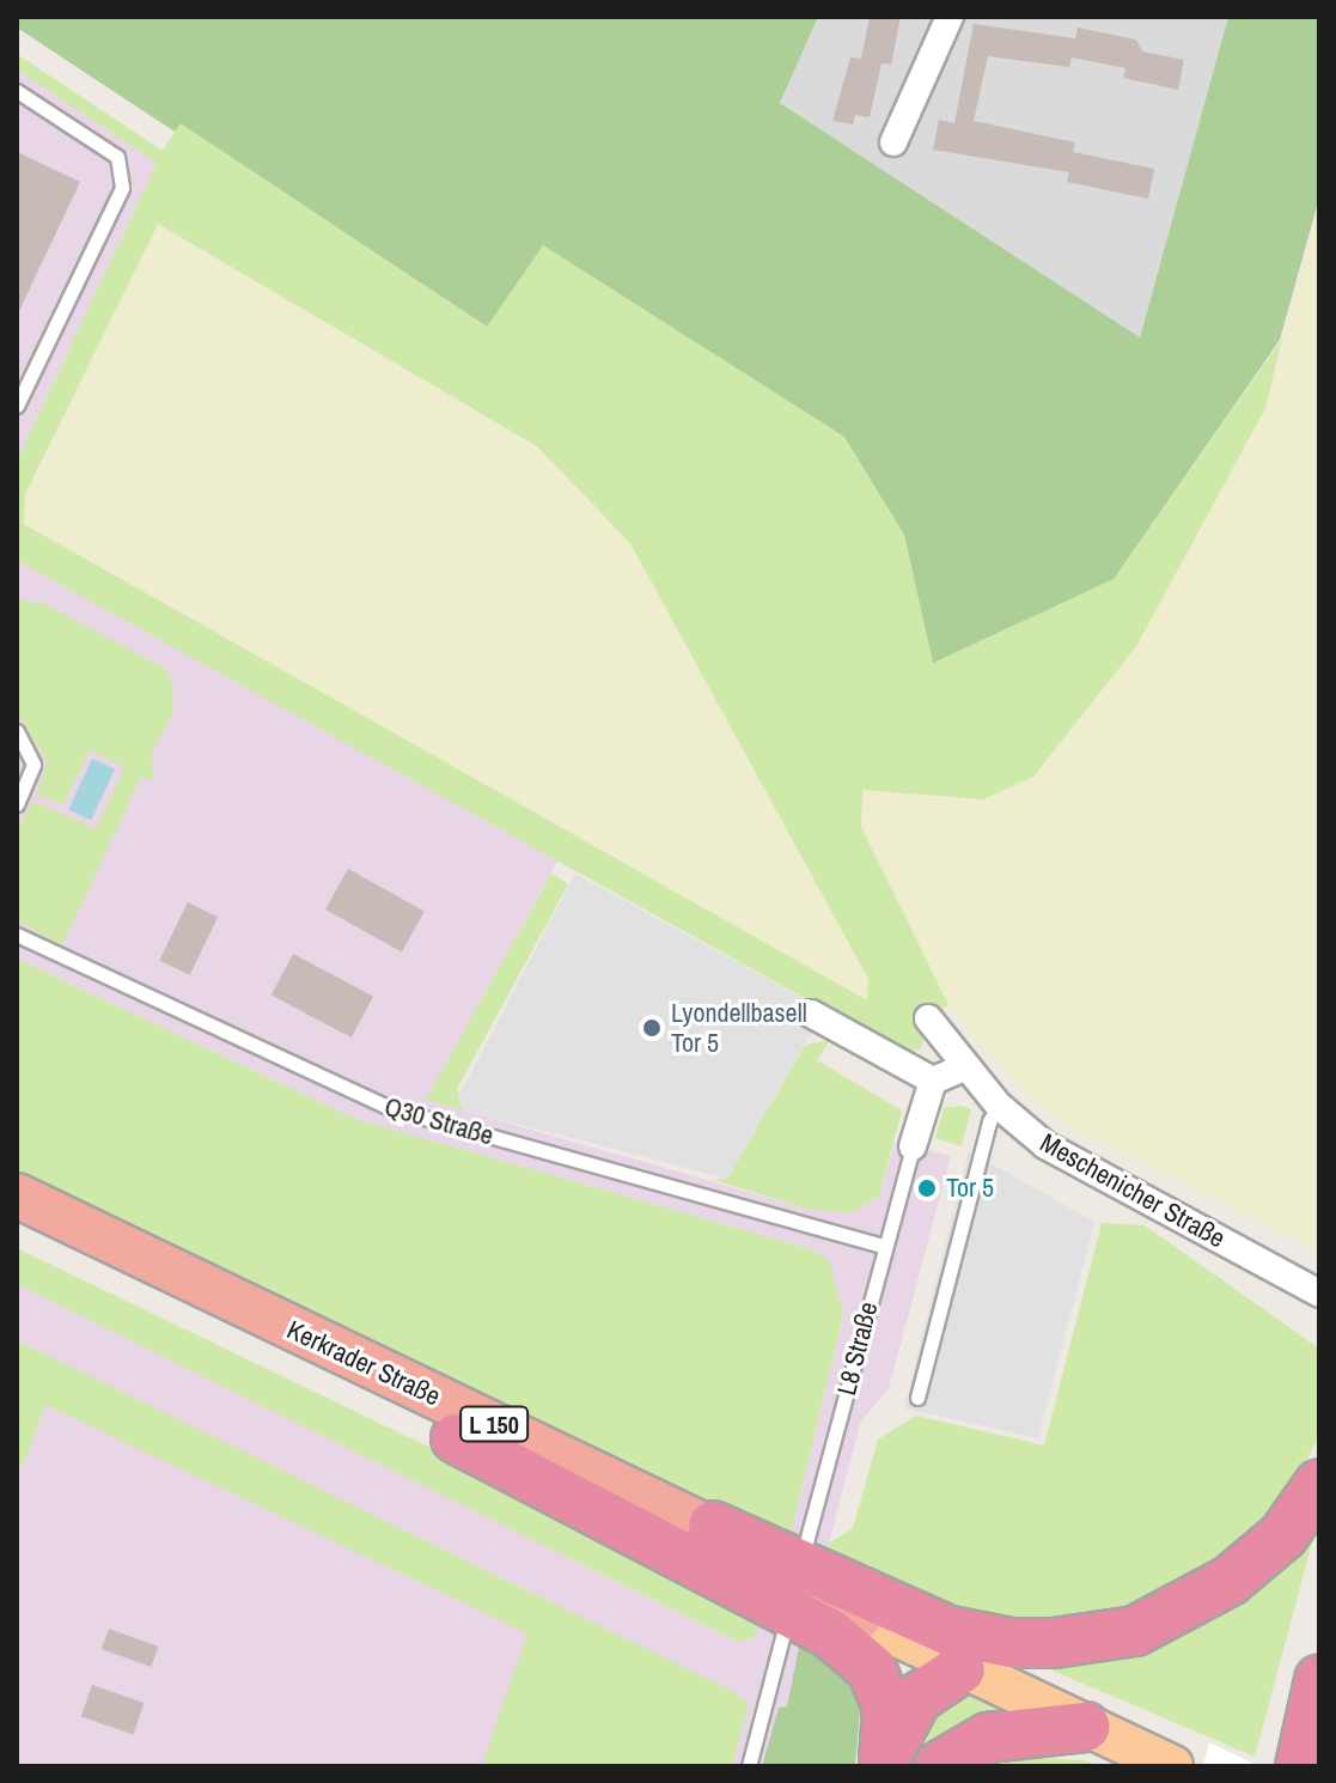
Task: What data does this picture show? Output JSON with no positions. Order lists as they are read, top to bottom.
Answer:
{
  "streets": {
    "highway": ["Kerkrader Straße", "L 150"],
    "street": ["Meschenicher Straße"],
    "lane": ["Q30 Straße", "L8 Straße"]
  },
  "crossings": [
    ["Q30 Straße", "L8 Straße"]
  ],
  "places": ["Lyondellbasell Tor 5", "Tor 5"]
}
